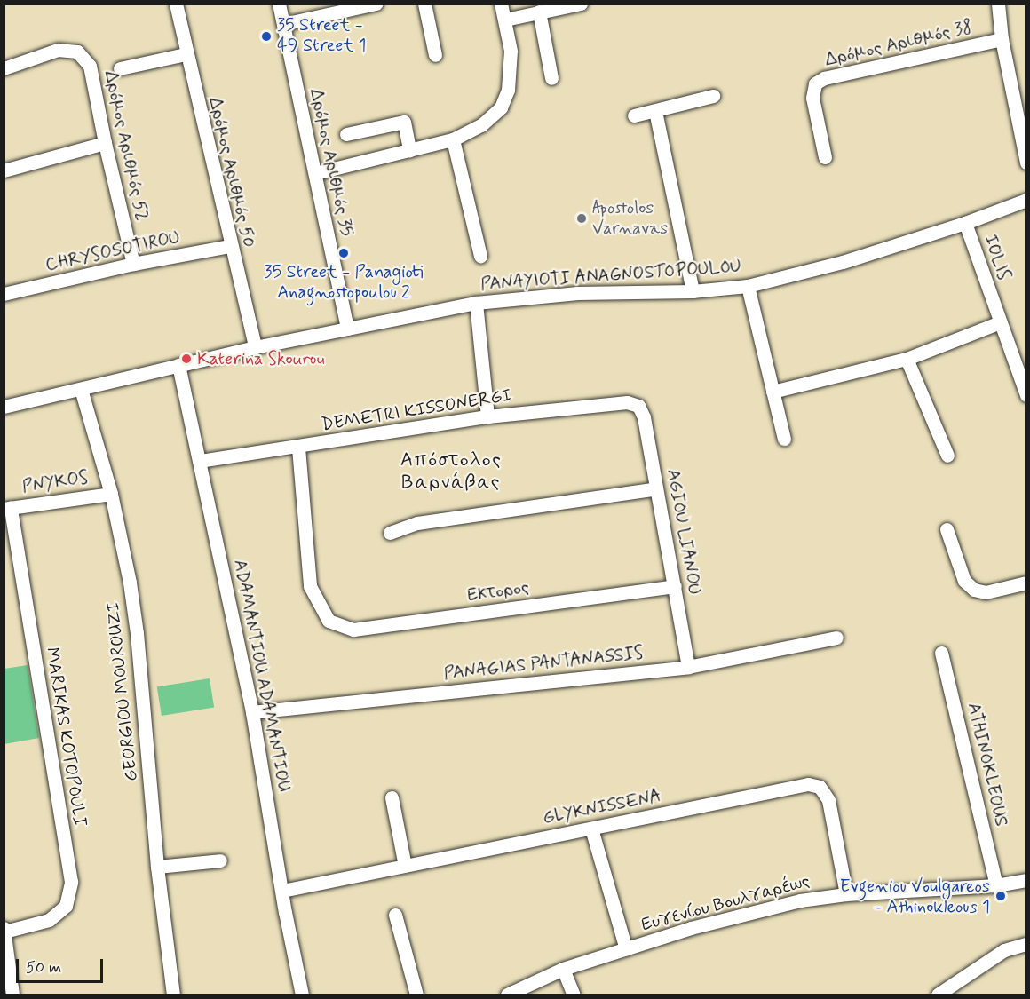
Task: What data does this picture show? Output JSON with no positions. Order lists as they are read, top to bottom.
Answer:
{
  "streets": {
    "street": [
      "Δρόμος Αριθμός 38",
      "Δρόμος Αριθμός 52",
      "Δρόμος Αριθμός 35",
      "Δρόμος Αριθμός 50",
      "CHRYSOSOTIROU",
      "IOLIS",
      "PANAYIOTI ANAGNOSTOPOULOU",
      "DEMETRI KISSONERGI",
      "PNYKOS",
      "AGIOU LIANOU",
      "Εκτορος",
      "PANAGIAS PANTANASSIS",
      "ADAMANTIOU ADAMANTIOU",
      "GEORGIOU MOUROUZI",
      "MARIKAS KOTOPOULI",
      "ATHINOKLEOUS",
      "GLYKNISSENA",
      "Ευγενίου Βουλγαρέως"
    ]
  },
  "crossings": [
    ["Δρόμος Αριθμός 52", "CHRYSOSOTIROU"],
    ["Δρόμος Αριθμός 35", "PANAYIOTI ANAGNOSTOPOULOU"],
    ["Δρόμος Αριθμός 50", "CHRYSOSOTIROU"],
    ["Δρόμος Αριθμός 50", "PANAYIOTI ANAGNOSTOPOULOU"],
    ["IOLIS", "PANAYIOTI ANAGNOSTOPOULOU"],
    ["PANAYIOTI ANAGNOSTOPOULOU", "ADAMANTIOU ADAMANTIOU"],
    ["PANAYIOTI ANAGNOSTOPOULOU", "GEORGIOU MOUROUZI"],
    ["DEMETRI KISSONERGI", "AGIOU LIANOU"],
    ["DEMETRI KISSONERGI", "Εκτορος"],
    ["DEMETRI KISSONERGI", "ADAMANTIOU ADAMANTIOU"],
    ["PNYKOS", "GEORGIOU MOUROUZI"],
    ["PNYKOS", "MARIKAS KOTOPOULI"],
    ["AGIOU LIANOU", "Εκτορος"],
    ["AGIOU LIANOU", "PANAGIAS PANTANASSIS"],
    ["PANAGIAS PANTANASSIS", "ADAMANTIOU ADAMANTIOU"],
    ["ADAMANTIOU ADAMANTIOU", "GLYKNISSENA"],
    ["ATHINOKLEOUS", "Ευγενίου Βουλγαρέως"],
    ["GLYKNISSENA", "Ευγενίου Βουλγαρέως"]
  ],
  "districts": ["Απόστολος Βαρνάβας"],
  "places": [
    "35 Street - 49 Street 1",
    "Apostolos Varnavas",
    "35 Street - Panagioti Anagnostopoulou 2",
    "Katerina Skourou",
    "Evgeniou Voulgareos - Athinokleous 1"
  ],
  "scale_bar": "50 m"
}
